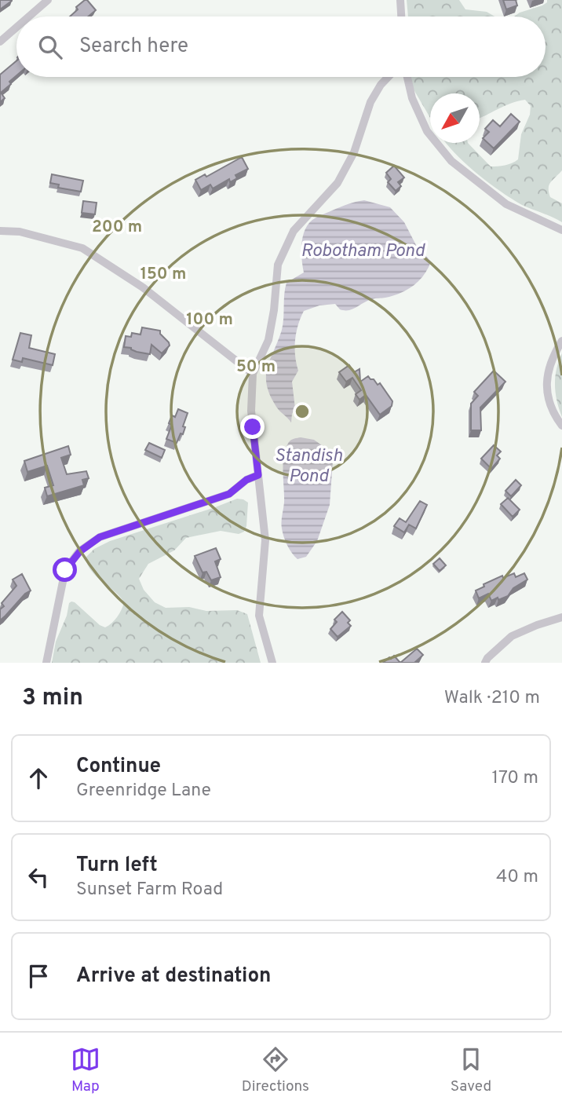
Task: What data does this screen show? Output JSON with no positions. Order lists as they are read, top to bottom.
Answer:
{
  "water": ["Robotham Pond", "Standish Pond"],
  "north": "bottom left",
  "page": {
    "search": "Search here",
    "heading": ["3 min", "Walk · 210 m"],
    "list": [
      ["Continue", "Greenridge Lane", "170 m"],
      ["Turn left", "Sunset Farm Road", "40 m"],
      "Arrive at destination"
    ],
    "nav": ["Map", "Directions", "Saved"]
  },
  "rings": [
    "200 m",
    "150 m",
    "100 m",
    "50 m"
  ]
}
